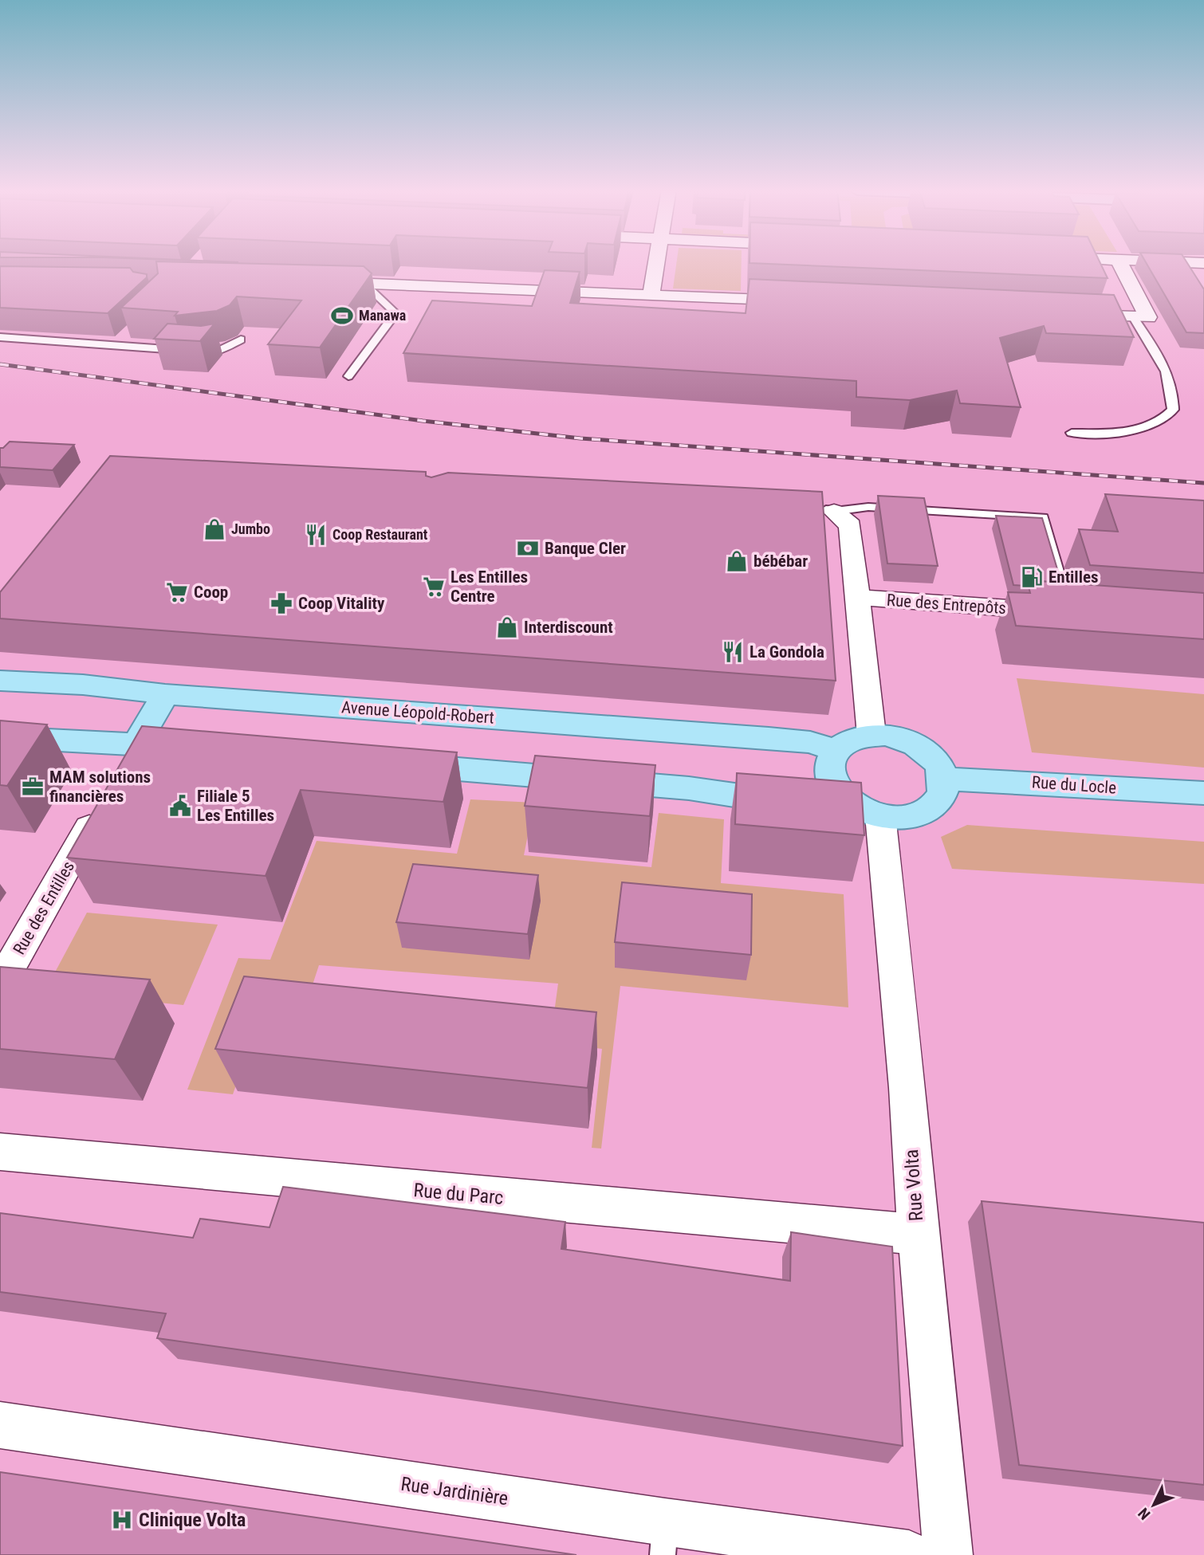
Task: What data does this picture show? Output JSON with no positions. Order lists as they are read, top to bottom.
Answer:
{
  "streets": {
    "main road": ["Avenue Léopold-Robert", "Rue du Locle"],
    "street": [
      "Rue des Entrepôts",
      "Rue des Entilles",
      "Rue Volta",
      "Rue du Parc",
      "Rue Jardinière"
    ]
  },
  "crossings": [
    ["Avenue Léopold-Robert", "Rue du Locle"],
    ["Avenue Léopold-Robert", "Rue Volta"],
    ["Rue du Locle", "Rue Volta"],
    ["Rue Volta", "Rue du Parc"]
  ],
  "places": {
    "sports": ["Manawa"],
    "shop": ["Jumbo", "bébébar", "Interdiscount"],
    "restaurant": ["Coop Restaurant", "La Gondola"],
    "bank": ["Banque Cler"],
    "fuel station": ["Entilles"],
    "supermarket": ["Les Entilles Centre", "Coop"],
    "pharmacy": ["Coop Vitality"],
    "office": ["MAM solutions financières"],
    "public building": ["Filiale 5 Les Entilles"],
    "hospital": ["Clinique Volta"]
  },
  "north": "bottom left"
}
